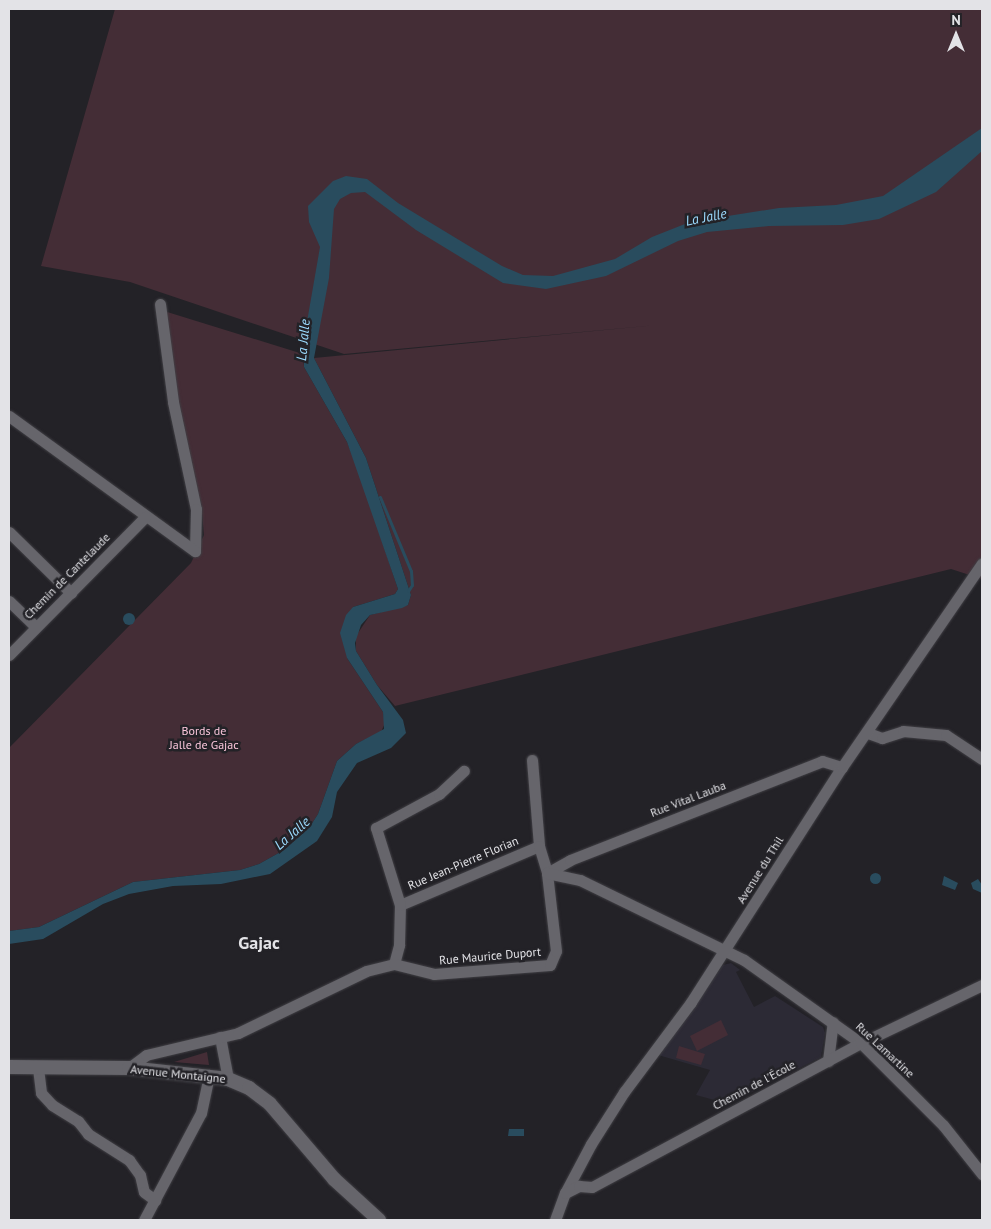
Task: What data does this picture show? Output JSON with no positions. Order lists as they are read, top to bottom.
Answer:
{
  "streets": {
    "main road": ["Avenue Montaigne"],
    "street": [
      "Chemin de Cantelaude",
      "Rue Vital Lauba",
      "Rue Jean-Pierre Florian",
      "Avenue du Thil",
      "Rue Maurice Duport",
      "Rue Lamartine",
      "Chemin de l'École"
    ]
  },
  "crossings": [
    ["Rue Vital Lauba", "Rue Jean-Pierre Florian"],
    ["Rue Vital Lauba", "Avenue du Thil"],
    ["Rue Vital Lauba", "Rue Maurice Duport"],
    ["Rue Jean-Pierre Florian", "Rue Maurice Duport"],
    ["Avenue du Thil", "Rue Lamartine"],
    ["Avenue du Thil", "Chemin de l'École"],
    ["Rue Maurice Duport", "Avenue Montaigne"],
    ["Rue Lamartine", "Chemin de l'École"]
  ],
  "districts": ["Gajac"],
  "water": ["La Jalle"],
  "parks": ["Bords de Jalle de Gajac"],
  "north": "top"
}
